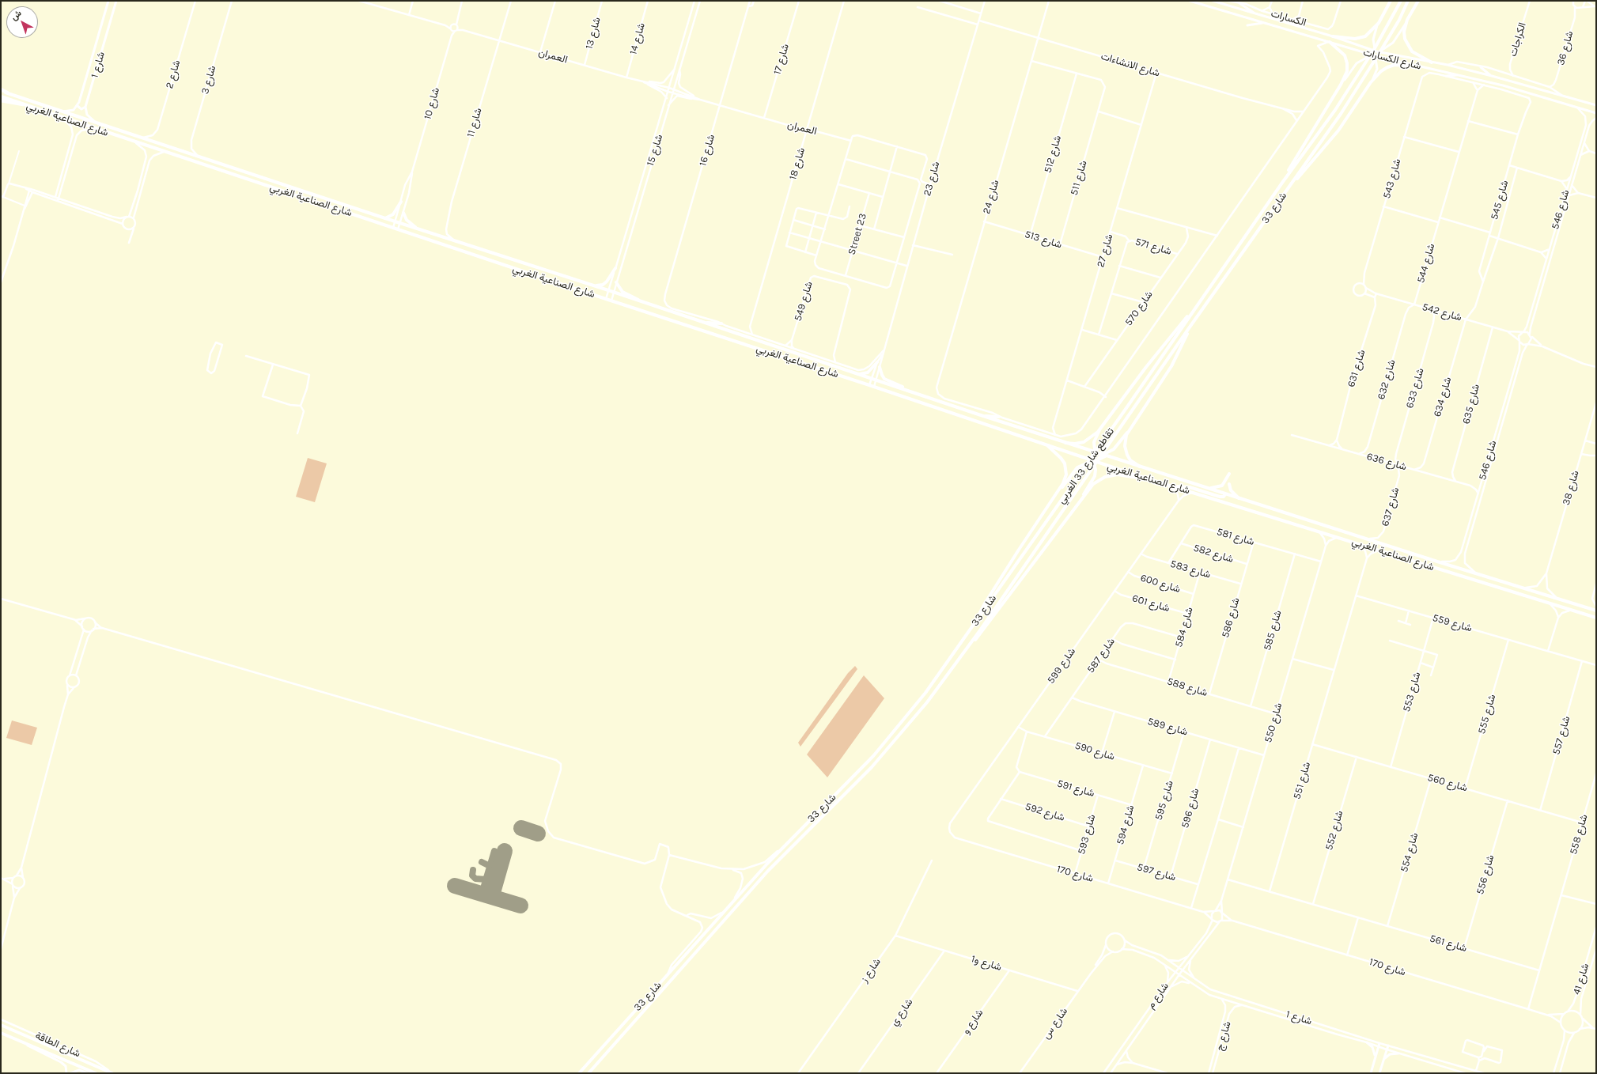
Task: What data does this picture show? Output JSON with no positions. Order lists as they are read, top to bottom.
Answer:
{
  "streets": {
    "main road": [
      "شارع الصناعية الغربي",
      "شارع 33",
      "تقاطع شارع 33 الغربي",
      "شارع الطاقة"
    ],
    "street": [
      "الكسارات",
      "شارع 13",
      "شارع 14",
      "الكراجات",
      "شارع 36",
      "العمران",
      "شارع 17",
      "شارع الكسارات",
      "شارع 1",
      "شارع الانشاءات",
      "شارع 2",
      "شارع 3",
      "شارع 10",
      "شارع 11",
      "شارع 15",
      "شارع 16",
      "شارع 512",
      "شارع 18",
      "شارع 511",
      "شارع 23",
      "شارع 543",
      "شارع 24",
      "شارع 545",
      "شارع 546",
      "Street 23",
      "شارع 513",
      "شارع 571",
      "شارع 27",
      "شارع 544",
      "شارع 549",
      "شارع 570",
      "شارع 542",
      "شارع 631",
      "شارع 632",
      "شارع 633",
      "شارع 634",
      "شارع 635",
      "شارع 636",
      "شارع 38",
      "شارع 637",
      "شارع 581",
      "شارع 582",
      "شارع 583",
      "شارع 600",
      "شارع 601",
      "شارع 586",
      "شارع 559",
      "شارع 584",
      "شارع 585",
      "شارع 587",
      "شارع 599",
      "شارع 588",
      "شارع 553",
      "شارع 555",
      "شارع 550",
      "شارع 589",
      "شارع 557",
      "شارع 590",
      "شارع 551",
      "شارع 560",
      "شارع 591",
      "شارع 595",
      "شارع 596",
      "شارع 592",
      "شارع 594",
      "شارع 552",
      "شارع 593",
      "شارع 558",
      "شارع 554",
      "شارع 597",
      "شارع 170",
      "شارع 556",
      "شارع 561",
      "شارع و1",
      "شارع ز",
      "شارع 41",
      "شارع م",
      "شارع ي",
      "شارع و",
      "شارع س",
      "شارع ج"
    ]
  },
  "crossings": [
    ["شارع 13", "العمران"],
    ["شارع 14", "العمران"],
    ["الكراجات", "شارع الكسارات"],
    ["شارع 36", "شارع الكسارات"],
    ["العمران", "شارع 17"],
    ["العمران", "شارع 10"],
    ["العمران", "شارع 11"],
    ["العمران", "شارع 15"],
    ["العمران", "شارع 16"],
    ["العمران", "شارع 18"],
    ["شارع الكسارات", "شارع 543"],
    ["شارع الكسارات", "شارع 545"],
    ["شارع الكسارات", "شارع 546"],
    ["شارع 1", "شارع م"],
    ["شارع 1", "شارع س"],
    ["شارع 1", "شارع ج"],
    ["شارع الانشاءات", "شارع 23"],
    ["شارع الانشاءات", "شارع 24"],
    ["شارع الانشاءات", "شارع 27"],
    ["شارع 2", "شارع الصناعية الغربي"],
    ["شارع 3", "شارع الصناعية الغربي"],
    ["شارع 10", "شارع الصناعية الغربي"],
    ["شارع الصناعية الغربي", "شارع 11"],
    ["شارع الصناعية الغربي", "شارع 15"],
    ["شارع الصناعية الغربي", "شارع 16"],
    ["شارع الصناعية الغربي", "شارع 23"],
    ["شارع الصناعية الغربي", "شارع 546"],
    ["شارع الصناعية الغربي", "شارع 38"],
    ["شارع الصناعية الغربي", "شارع 637"],
    ["شارع الصناعية الغربي", "شارع 599"],
    ["شارع 512", "شارع 511"],
    ["شارع 512", "شارع 513"],
    ["شارع 511", "شارع 24"],
    ["شارع 511", "شارع 513"],
    ["شارع 543", "شارع 542"],
    ["شارع 24", "شارع 513"],
    ["شارع 545", "شارع 542"],
    ["شارع 545", "شارع 634"],
    ["شارع 33", "تقاطع شارع 33 الغربي"],
    ["شارع 546", "شارع 542"],
    ["شارع 546", "شارع 636"],
    ["شارع 513", "شارع 27"],
    ["شارع 571", "شارع 570"],
    ["شارع 544", "شارع 542"],
    ["شارع 544", "شارع 632"],
    ["شارع 542", "شارع 632"],
    ["شارع 542", "شارع 633"],
    ["شارع 542", "شارع 634"],
    ["شارع 542", "شارع 635"],
    ["شارع 632", "شارع 636"],
    ["شارع 633", "شارع 636"],
    ["شارع 634", "شارع 636"],
    ["شارع 635", "شارع 636"],
    ["شارع 636", "شارع 637"],
    ["شارع 581", "شارع 582"],
    ["شارع 581", "شارع 583"],
    ["شارع 581", "شارع 586"],
    ["شارع 581", "شارع 585"],
    ["شارع 581", "شارع 550"],
    ["شارع 582", "شارع 586"],
    ["شارع 583", "شارع 586"],
    ["شارع 583", "شارع 584"],
    ["شارع 583", "شارع 599"],
    ["شارع 600", "شارع 584"],
    ["شارع 600", "شارع 599"],
    ["شارع 601", "شارع 584"],
    ["شارع 601", "شارع 599"],
    ["شارع 586", "شارع 588"],
    ["شارع 559", "شارع 553"],
    ["شارع 559", "شارع 555"],
    ["شارع 559", "شارع 557"],
    ["شارع 559", "شارع 551"],
    ["شارع 584", "شارع 587"],
    ["شارع 584", "شارع 588"],
    ["شارع 585", "شارع 588"],
    ["شارع 587", "شارع 588"],
    ["شارع 587", "شارع 589"],
    ["شارع 587", "شارع 590"],
    ["شارع 599", "شارع 590"],
    ["شارع 599", "شارع 170"],
    ["شارع 588", "شارع 550"],
    ["شارع 553", "شارع 560"],
    ["شارع 555", "شارع 560"],
    ["شارع 550", "شارع 589"],
    ["شارع 550", "شارع 170"],
    ["شارع 550", "شارع 561"],
    ["شارع 550", "شارع م"],
    ["شارع 589", "شارع 595"],
    ["شارع 589", "شارع 596"],
    ["شارع 557", "شارع 560"],
    ["شارع 590", "شارع 595"],
    ["شارع 590", "شارع 594"],
    ["شارع 551", "شارع 560"],
    ["شارع 551", "شارع 561"],
    ["شارع 560", "شارع 552"],
    ["شارع 560", "شارع 558"],
    ["شارع 560", "شارع 554"],
    ["شارع 560", "شارع 556"],
    ["شارع 591", "شارع 594"],
    ["شارع 591", "شارع 593"],
    ["شارع 595", "شارع 597"],
    ["شارع 596", "شارع 597"],
    ["شارع 592", "شارع 593"],
    ["شارع 594", "شارع 597"],
    ["شارع 594", "شارع 170"],
    ["شارع 552", "شارع 561"],
    ["شارع 593", "شارع 170"],
    ["شارع 558", "شارع 170"],
    ["شارع 558", "شارع 561"],
    ["شارع 554", "شارع 561"],
    ["شارع 170", "شارع 41"],
    ["شارع 170", "شارع م"],
    ["شارع 556", "شارع 561"],
    ["شارع و1", "شارع ز"],
    ["شارع و1", "شارع ي"],
    ["شارع و1", "شارع و"],
    ["شارع و1", "شارع س"]
  ],
  "north": "top left"
}
